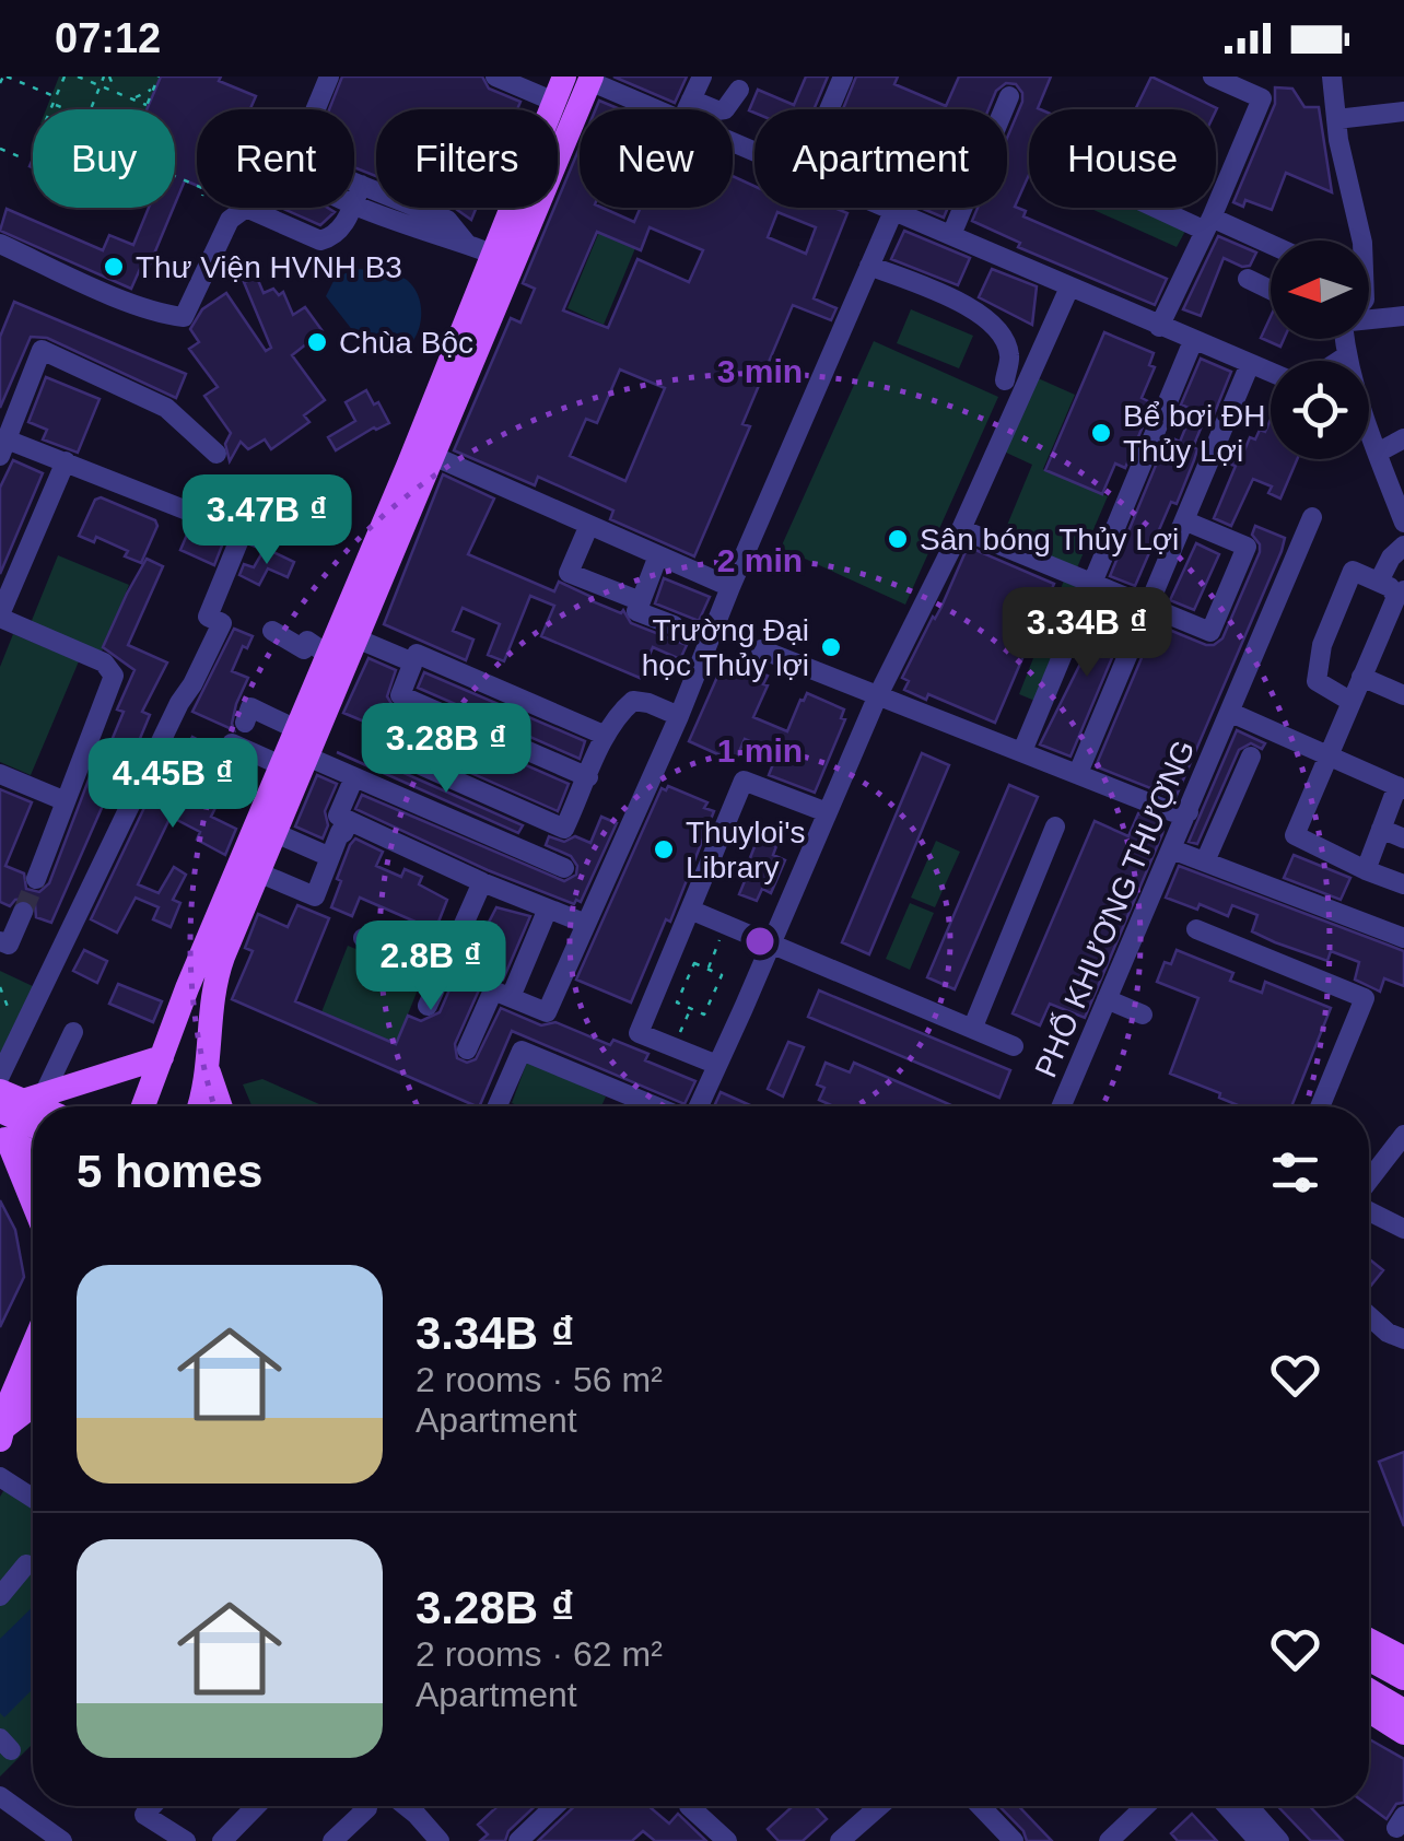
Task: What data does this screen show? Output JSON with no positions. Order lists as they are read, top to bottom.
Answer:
{
  "streets": {
    "street": ["PHỐ KHƯƠNG THƯỢNG"]
  },
  "places": [
    "Thư Viện HVNH B3",
    "Chùa Bộc",
    "Bể bơi ĐH Thủy Lợi",
    "Sân bóng Thủy Lợi",
    "Trường Đại học Thủy lợi",
    "Thuyloi's Library"
  ],
  "north": "left",
  "page": {
    "status": "07:12",
    "chip": [
      "Buy",
      "Rent",
      "Filters",
      "New",
      "Apartment",
      "House"
    ],
    "price": [
      "3.47B ₫",
      "3.34B ₫",
      "3.28B ₫",
      "4.45B ₫",
      "2.8B ₫"
    ],
    "heading": "5 homes",
    "list": [
      {
        "name": "3.34B ₫",
        "note": "2 rooms · 56 m² · Apartment"
      },
      {
        "name": "3.28B ₫",
        "note": "2 rooms · 62 m² · Apartment"
      }
    ]
  },
  "rings": ["3 min", "2 min", "1 min"]
}
